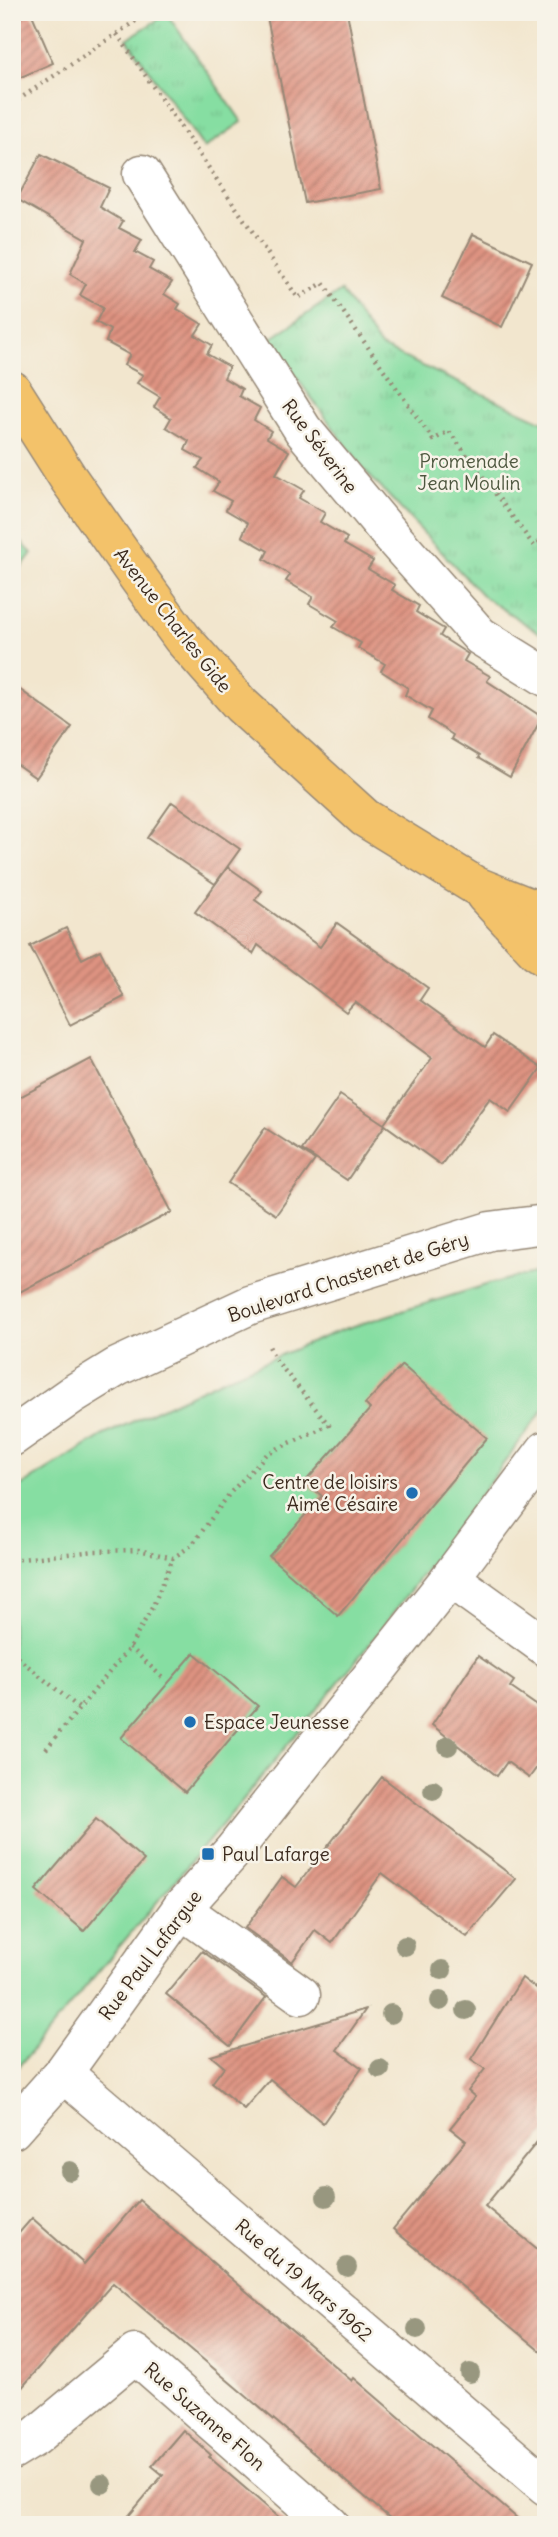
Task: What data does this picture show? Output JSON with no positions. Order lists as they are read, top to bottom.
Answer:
{
  "streets": {
    "main road": ["Avenue Charles Gide"],
    "street": [
      "Rue Séverine",
      "Boulevard Chastenet de Géry",
      "Rue Paul Lafargue",
      "Rue du 19 Mars 1962",
      "Rue Suzanne Flon"
    ]
  },
  "crossings": [
    ["Rue Paul Lafargue", "Rue du 19 Mars 1962"]
  ],
  "parks": ["Promenade Jean Moulin"],
  "places": {
    "other": ["Centre de loisirs Aimé Césaire", "Espace Jeunesse"],
    "transit": ["Paul Lafarge"]
  }
}
